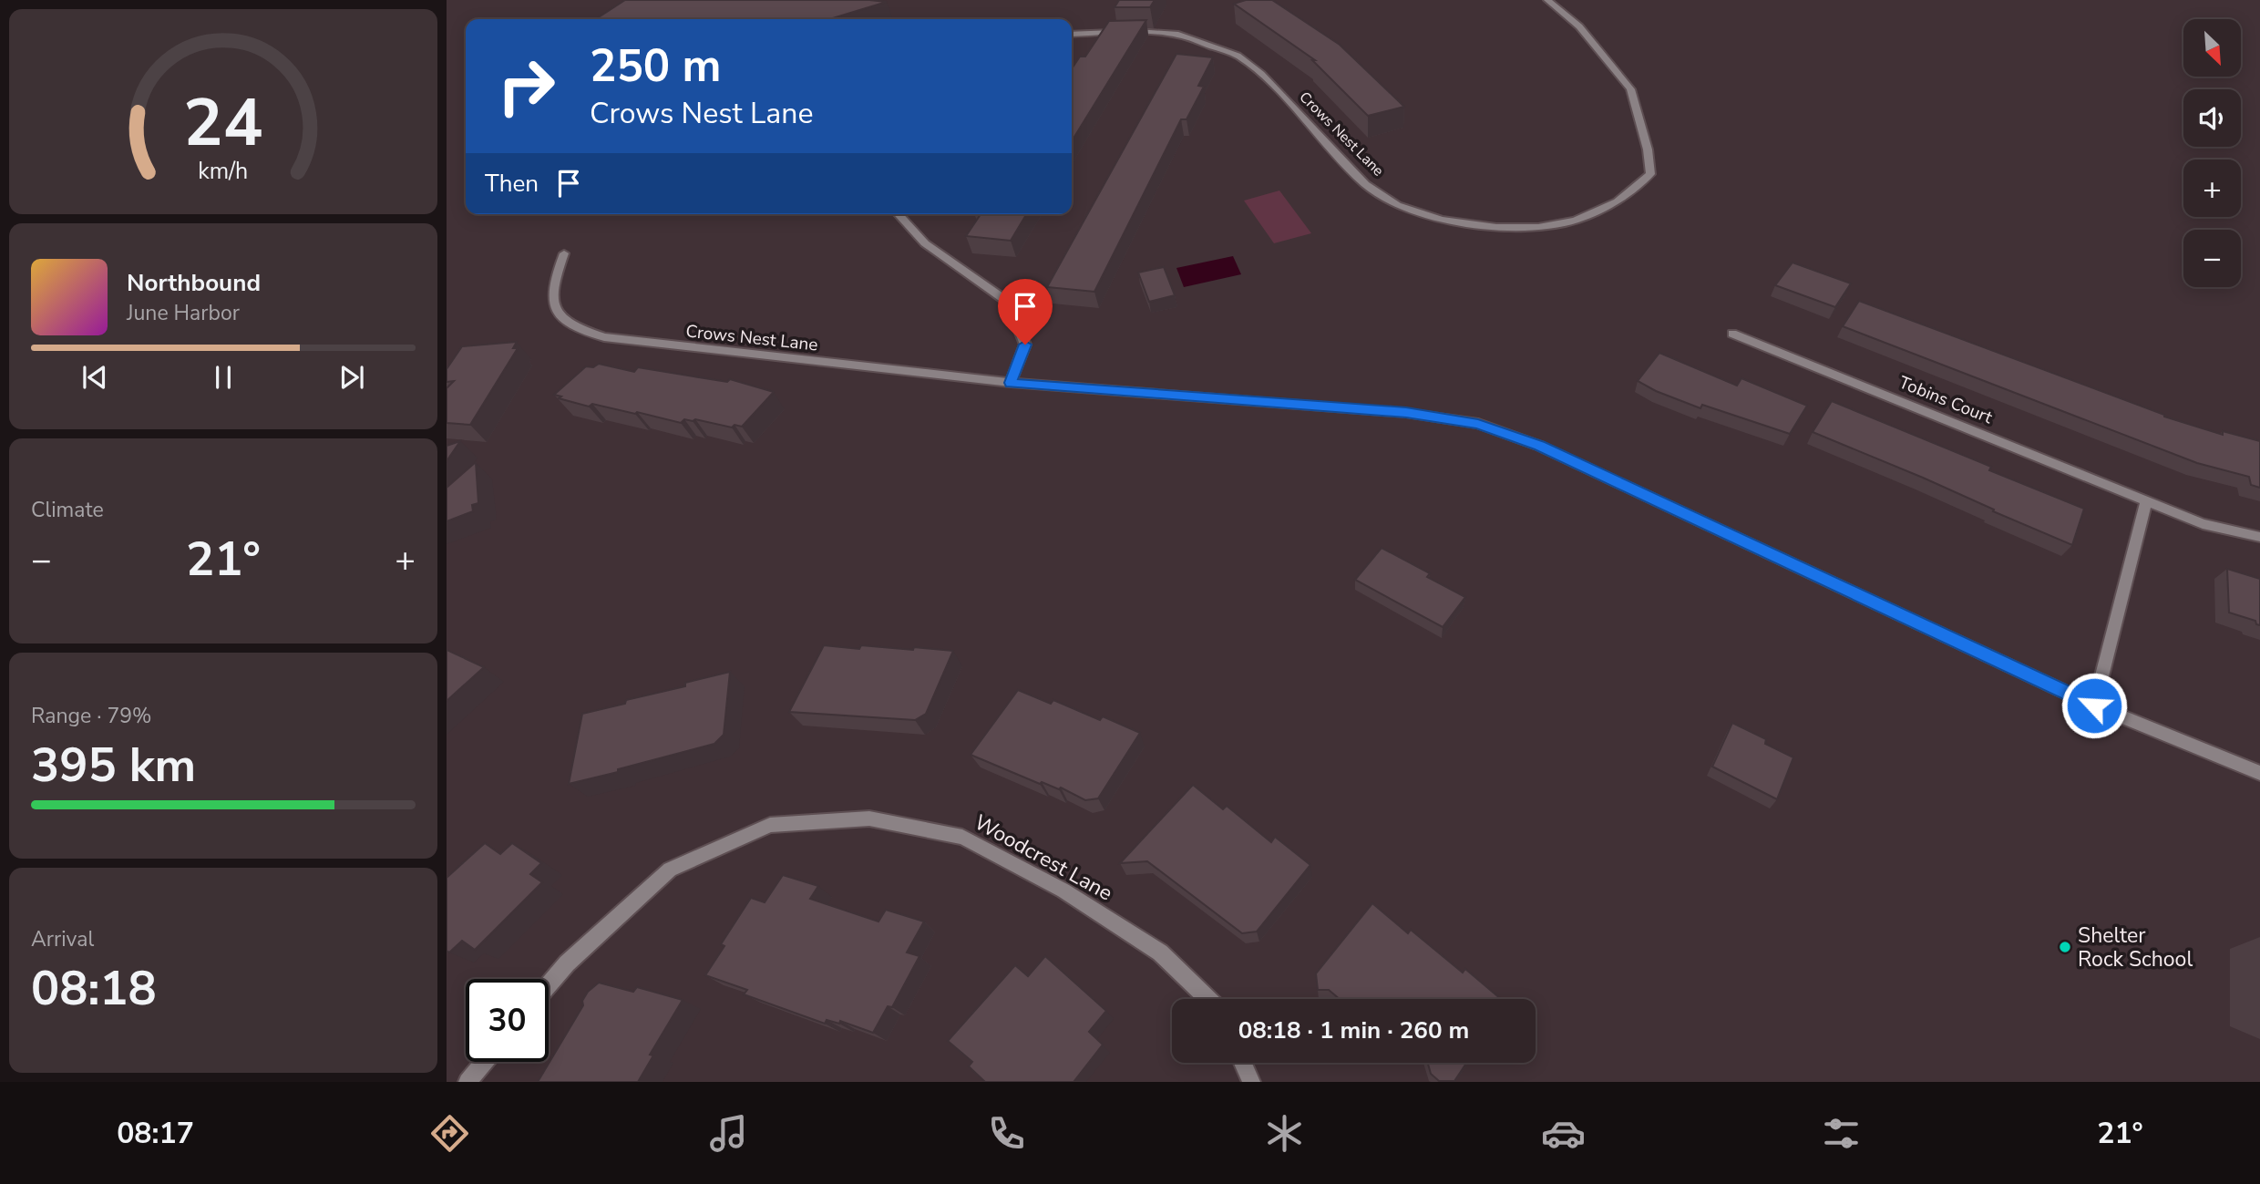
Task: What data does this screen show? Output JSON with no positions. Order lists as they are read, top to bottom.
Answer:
{
  "streets": {
    "street": ["Crows Nest Lane", "Tobins Court", "Woodcrest Lane"]
  },
  "places": ["Shelter Rock School"],
  "north": "bottom right",
  "page": {
    "map_buttons": ["+", "−"],
    "turn": ["250 m", "Crows Nest Lane"],
    "then": "Then",
    "song": ["Northbound", "June Harbor"],
    "tile": [
      "Climate",
      ["Range · 79%", "395 km"],
      ["Arrival", "08:18"]
    ],
    "heat": ["−", "21°", "+"],
    "limit": "30",
    "trip": "08:18 · 1 min · 260 m",
    "tabs": ["08:17", "21°"],
    "gauge": ["24", "km/h"]
  }
}
